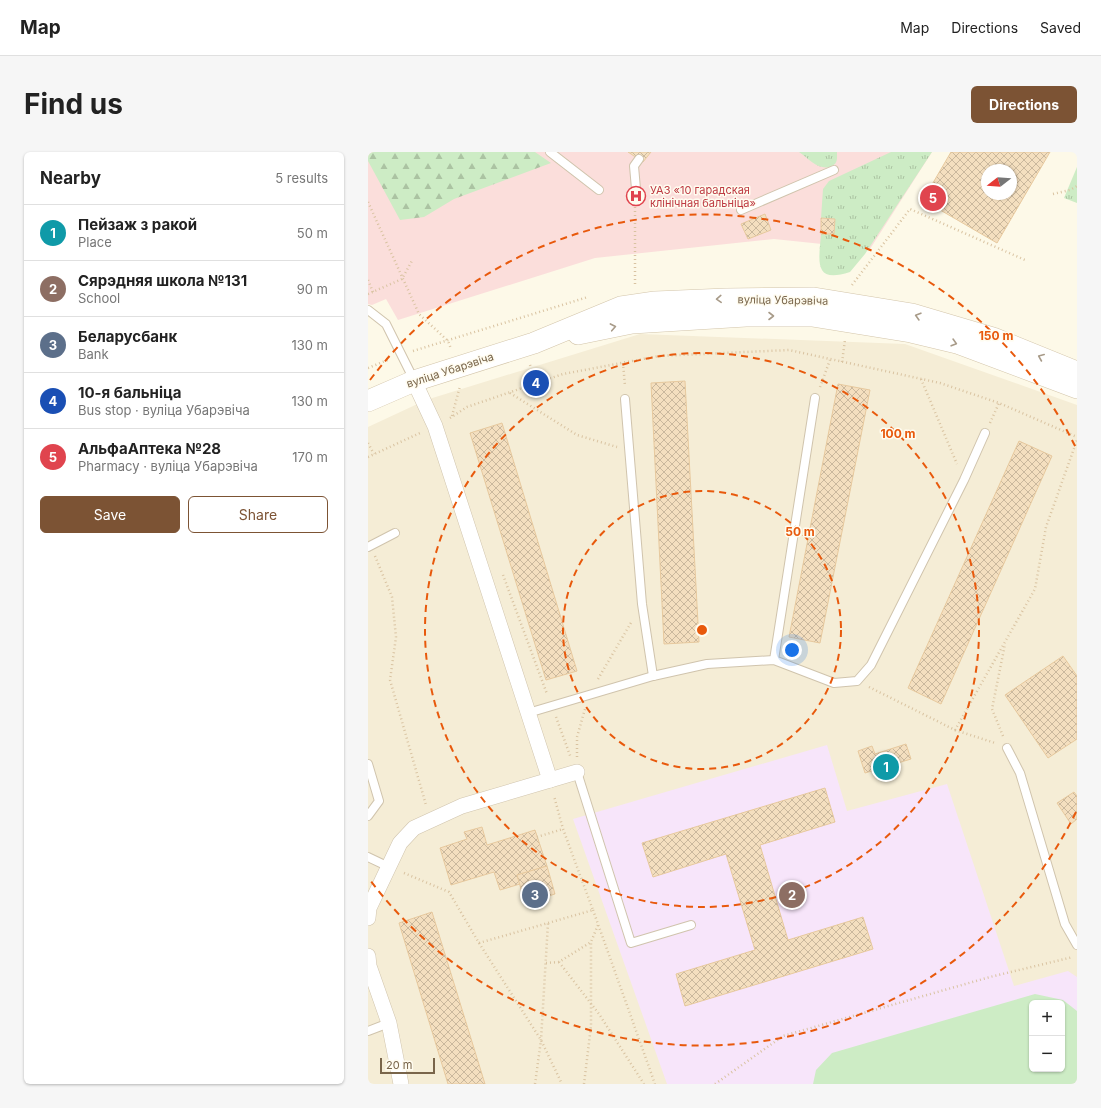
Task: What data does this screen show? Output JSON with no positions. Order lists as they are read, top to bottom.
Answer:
{
  "streets": {
    "main road": ["вуліца Убарэвіча"]
  },
  "places": {
    "hospital": ["УАЗ «10 гарадская клінічная бальніца»"]
  },
  "scale_bar": "20 m",
  "north": "left",
  "page": {
    "header": "Map",
    "nav": ["Map", "Directions", "Saved"],
    "buttons": [
      "Directions",
      ["Save", "Share"]
    ],
    "title": "Find us",
    "heading": ["Nearby", "5 results"],
    "pins": [
      "5",
      "4",
      "1",
      "2",
      "3"
    ],
    "list": [
      {
        "mark": "1",
        "name": "Пейзаж з ракой",
        "note": "Place",
        "value": "50 m"
      },
      {
        "mark": "2",
        "name": "Сярэдняя школа №131",
        "note": "School",
        "value": "90 m"
      },
      {
        "mark": "3",
        "name": "Беларусбанк",
        "note": "Bank",
        "value": "130 m"
      },
      {
        "mark": "4",
        "name": "10-я бальніца",
        "note": "Bus stop · вуліца Убарэвіча",
        "value": "130 m"
      },
      {
        "mark": "5",
        "name": "АльфаАптека №28",
        "note": "Pharmacy · вуліца Убарэвіча",
        "value": "170 m"
      }
    ],
    "map_buttons": ["+", "−"],
    "scale": "20 m"
  },
  "rings": ["150 m", "100 m", "50 m"]
}
